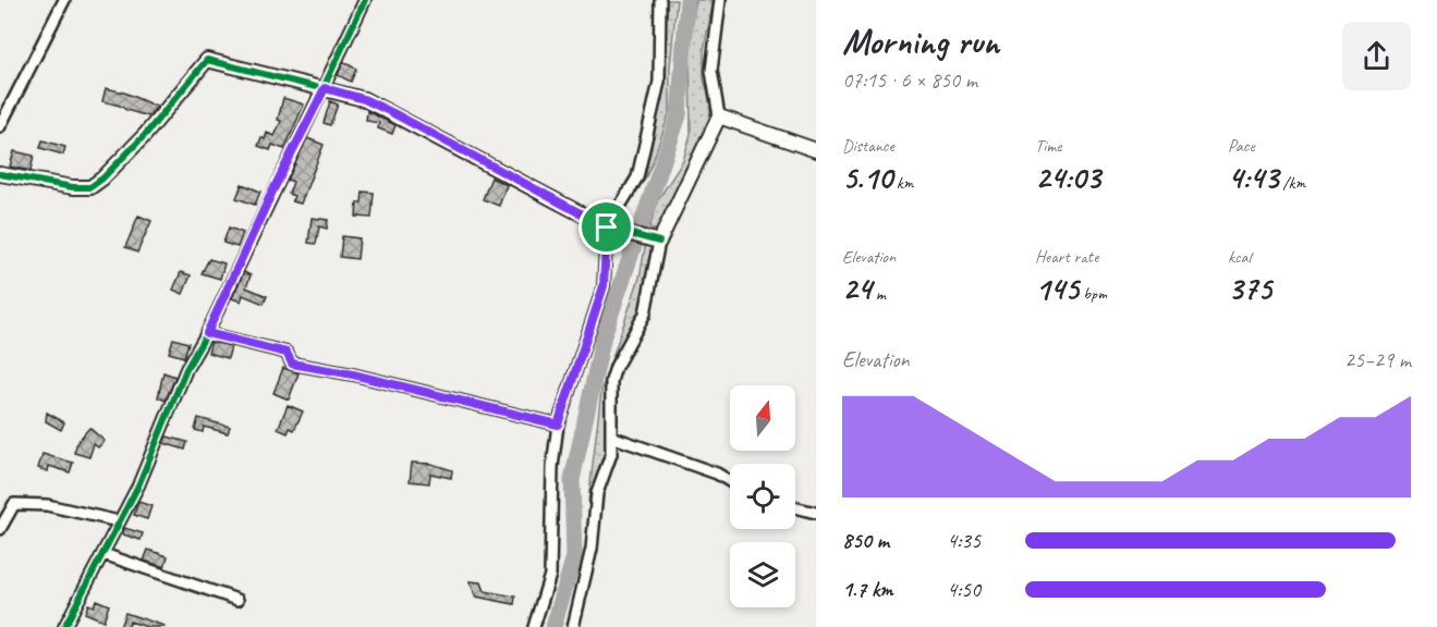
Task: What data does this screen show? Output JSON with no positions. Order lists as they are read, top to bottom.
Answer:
{
  "north": "top",
  "page": {
    "heading": ["Morning run", "07:15 · 6 × 850 m"],
    "stats": [
      ["Distance", "5.10 km"],
      ["Time", "24:03"],
      ["Pace", "4:43 /km"],
      ["Elevation", "24 m"],
      ["Heart rate", "145 bpm"],
      ["kcal", "375"]
    ],
    "chart": ["Elevation", "25–29 m"],
    "list": [
      {
        "name": "850 m",
        "note": "4:35"
      },
      {
        "name": "1.7 km",
        "note": "4:50"
      }
    ]
  }
}
